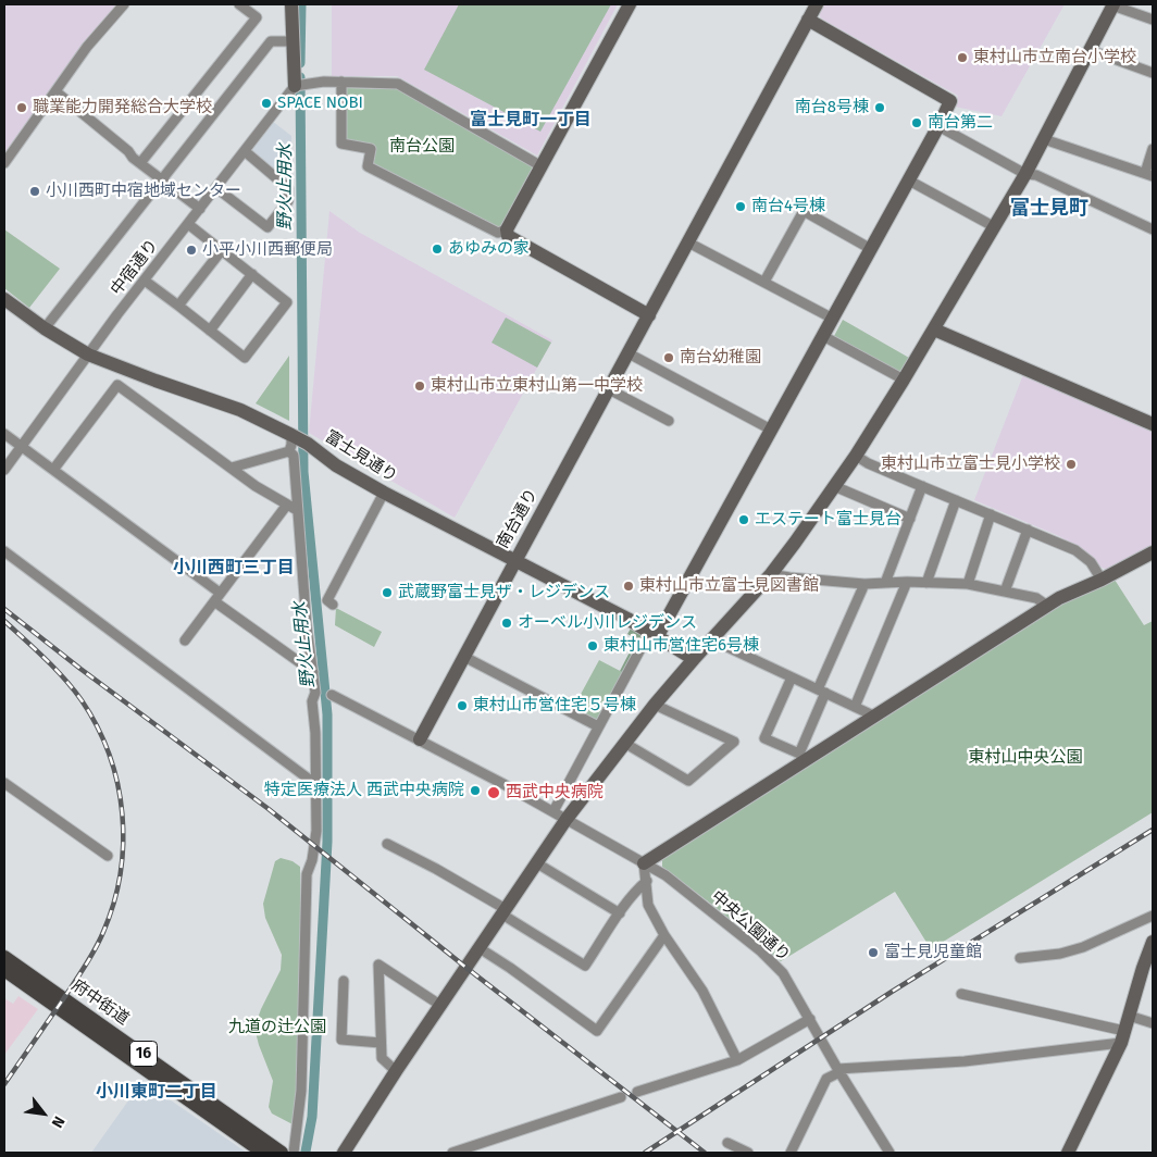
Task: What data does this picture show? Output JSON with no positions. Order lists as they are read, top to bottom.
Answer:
{
  "streets": {
    "main road": ["府中街道", "16"],
    "street": [
      "中宿通り",
      "富士見通り",
      "南台通り",
      "中央公園通り"
    ]
  },
  "crossings": [
    ["中宿通り", "富士見通り"],
    ["富士見通り", "南台通り"],
    ["南台通り", "中央公園通り"]
  ],
  "districts": [
    "富士見町一丁目",
    "富士見町",
    "小川西町三丁目",
    "小川東町二丁目"
  ],
  "water": ["野火止用水"],
  "parks": ["南台公園", "東村山中央公園", "九道の辻公園"],
  "places": [
    "東村山市立南台小学校",
    "SPACE NOBI",
    "職業能力開発総合大学校",
    "南台8号棟",
    "南台第二",
    "小川西町中宿地域センター",
    "南台4号棟",
    "あゆみの家",
    "小平小川西郵便局",
    "南台幼稚園",
    "東村山市立東村山第一中学校",
    "東村山市立富士見小学校",
    "エステート富士見台",
    "東村山市立富士見図書館",
    "武蔵野富士見ザ・レジデンス",
    "オーベル小川レジデンス",
    "東村山市営住宅6号棟",
    "東村山市営住宅５号棟",
    "特定医療法人 西武中央病院",
    "西武中央病院",
    "富士見児童館"
  ],
  "north": "bottom right"
}
